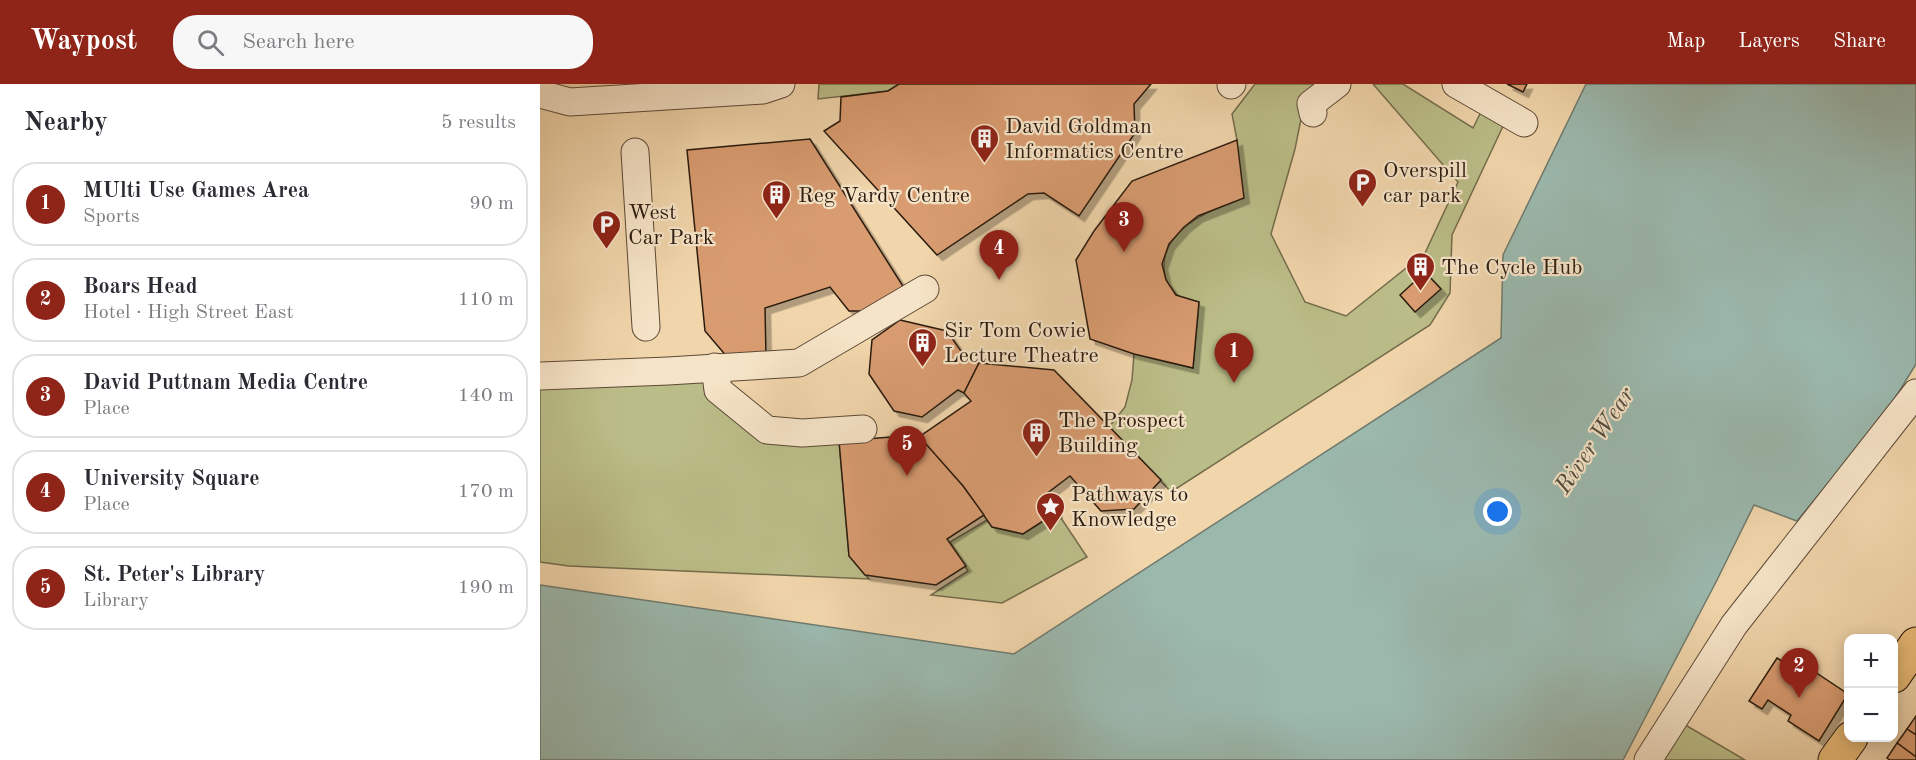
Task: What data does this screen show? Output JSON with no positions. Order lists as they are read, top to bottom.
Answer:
{
  "water": ["River Wear"],
  "places": {
    "building": [
      "David Goldman Informatics Centre",
      "Reg Vardy Centre",
      "The Cycle Hub",
      "Sir Tom Cowie Lecture Theatre",
      "The Prospect Building"
    ],
    "parking": ["Overspill car park", "West Car Park"],
    "place": ["Pathways to Knowledge"]
  },
  "page": {
    "header": "Waypost",
    "search": "Search here",
    "nav": ["Map", "Layers", "Share"],
    "heading": ["Nearby", "5 results"],
    "list": [
      {
        "mark": "1",
        "name": "MUlti Use Games Area",
        "note": "Sports",
        "value": "90 m"
      },
      {
        "mark": "2",
        "name": "Boars Head",
        "note": "Hotel · High Street East",
        "value": "110 m"
      },
      {
        "mark": "3",
        "name": "David Puttnam Media Centre",
        "note": "Place",
        "value": "140 m"
      },
      {
        "mark": "4",
        "name": "University Square",
        "note": "Place",
        "value": "170 m"
      },
      {
        "mark": "5",
        "name": "St. Peter's Library",
        "note": "Library",
        "value": "190 m"
      }
    ],
    "pins": [
      "3",
      "4",
      "1",
      "5",
      "2"
    ],
    "map_buttons": ["+", "−"]
  }
}
